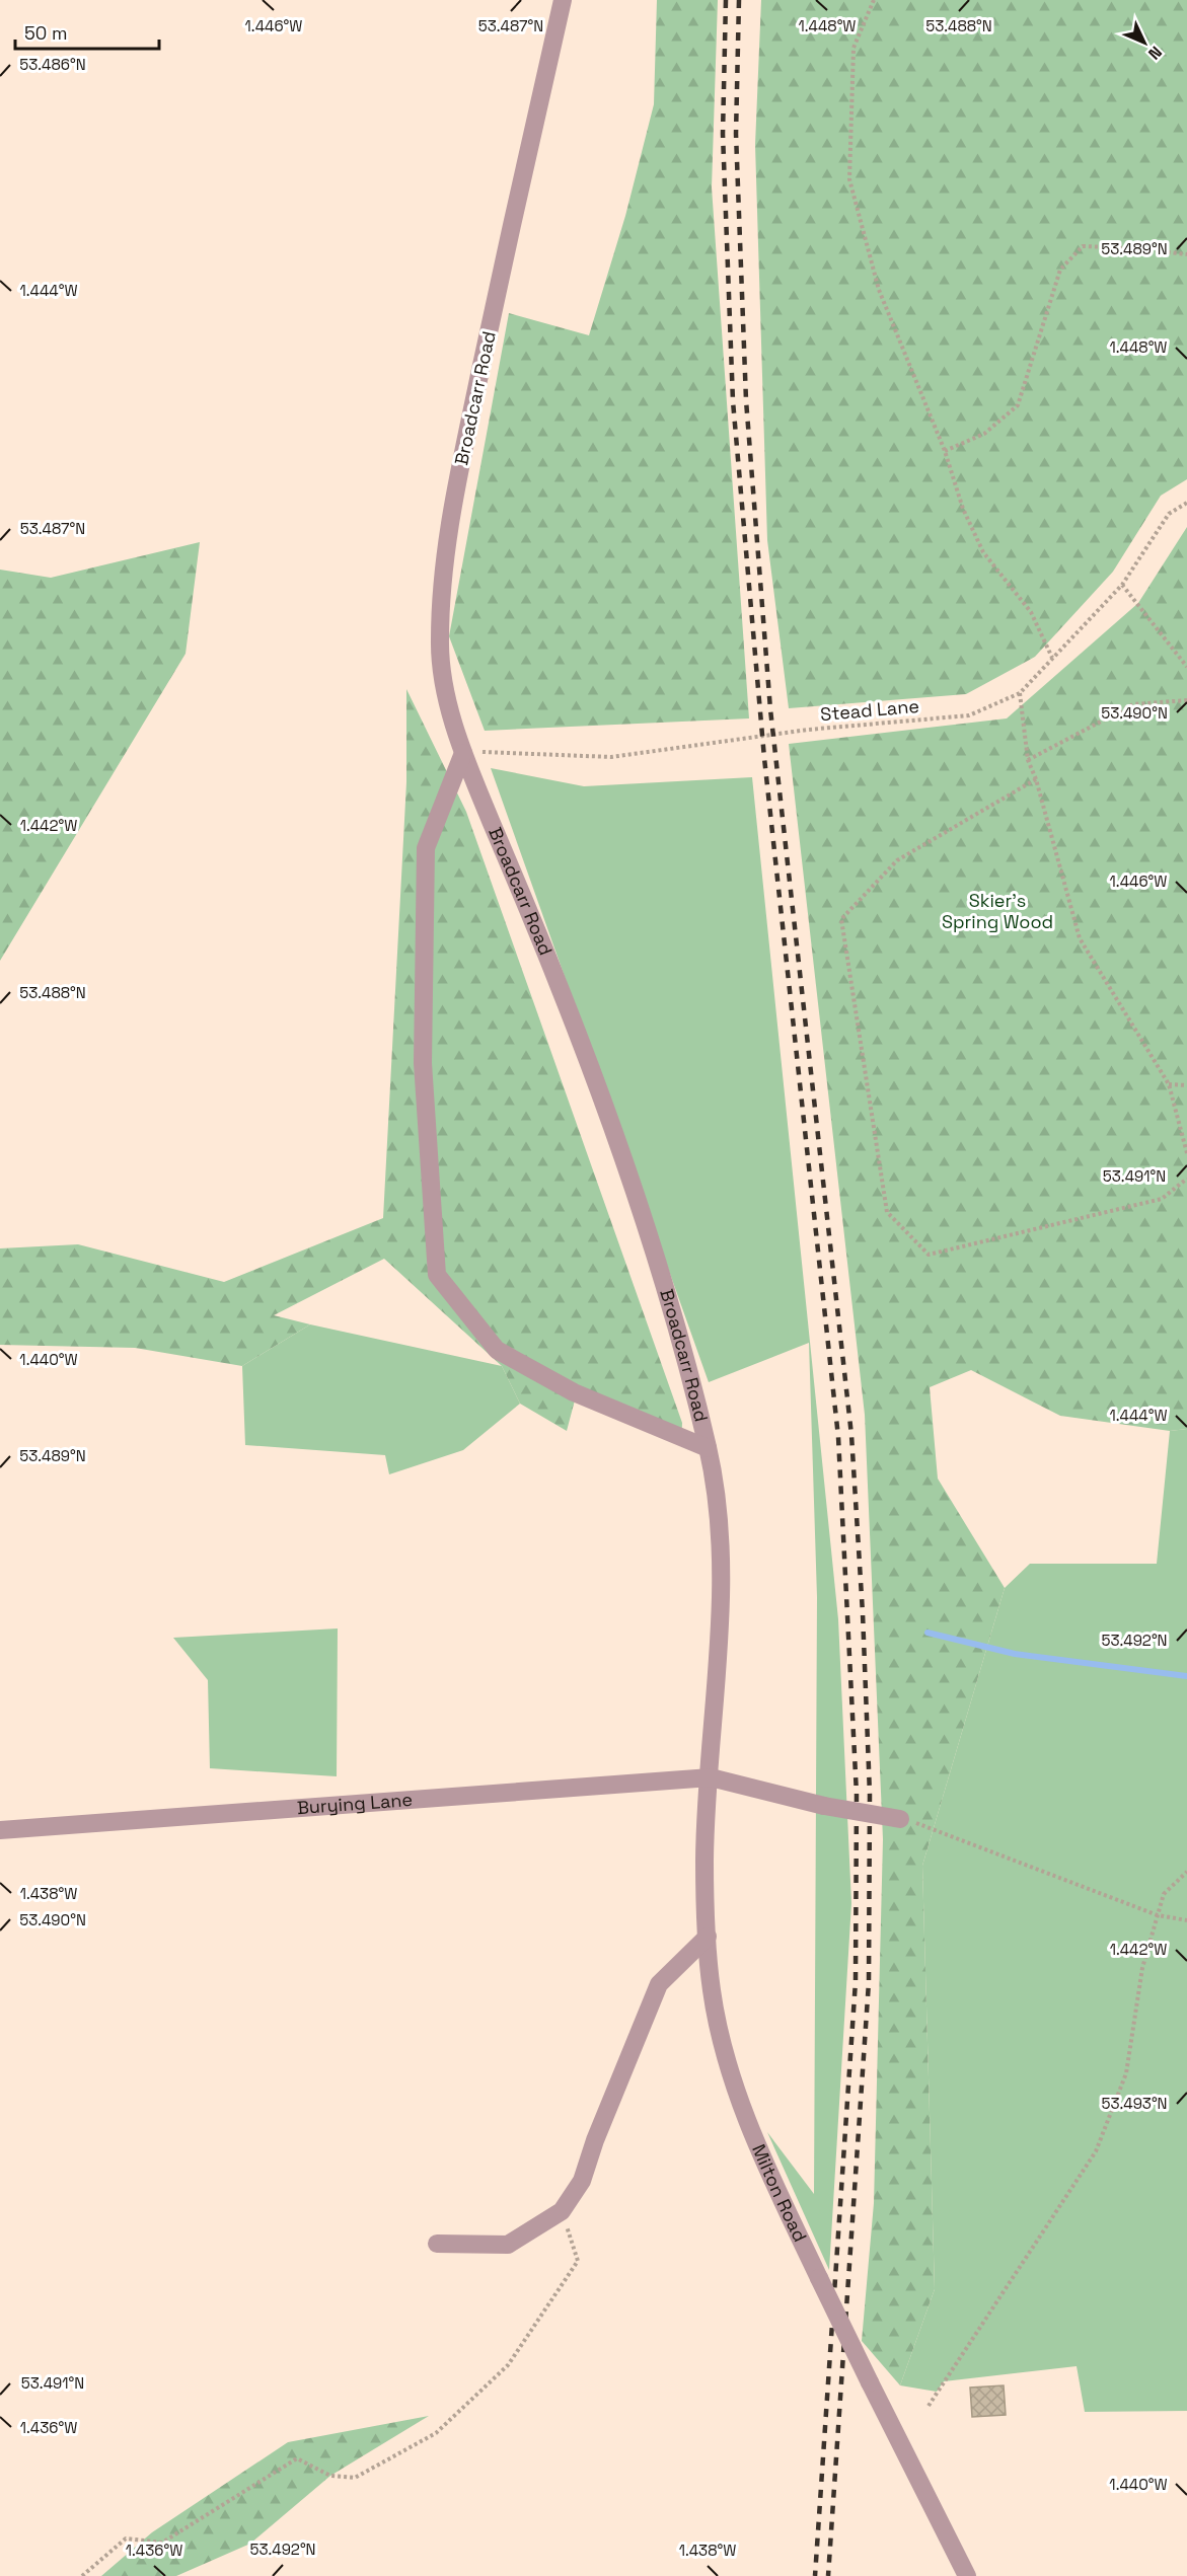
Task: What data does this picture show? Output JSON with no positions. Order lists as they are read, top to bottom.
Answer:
{
  "streets": {
    "street": ["Broadcarr Road", "Burying Lane", "Milton Road"],
    "path": ["Stead Lane"]
  },
  "crossings": [
    ["Broadcarr Road", "Stead Lane"],
    ["Broadcarr Road", "Burying Lane"],
    ["Broadcarr Road", "Milton Road"],
    ["Burying Lane", "Milton Road"]
  ],
  "parks": ["Skier's Spring Wood"],
  "scale_bar": "50 m",
  "north": "bottom right",
  "coordinates": [
    "1.446°W",
    "1.448°W",
    "53.487°N",
    "53.488°N",
    "53.486°N",
    "53.489°N",
    "1.444°W",
    "53.490°N",
    "1.442°W",
    "53.491°N",
    "1.440°W",
    "53.492°N",
    "1.438°W",
    "53.493°N",
    "1.436°W"
  ]
}
